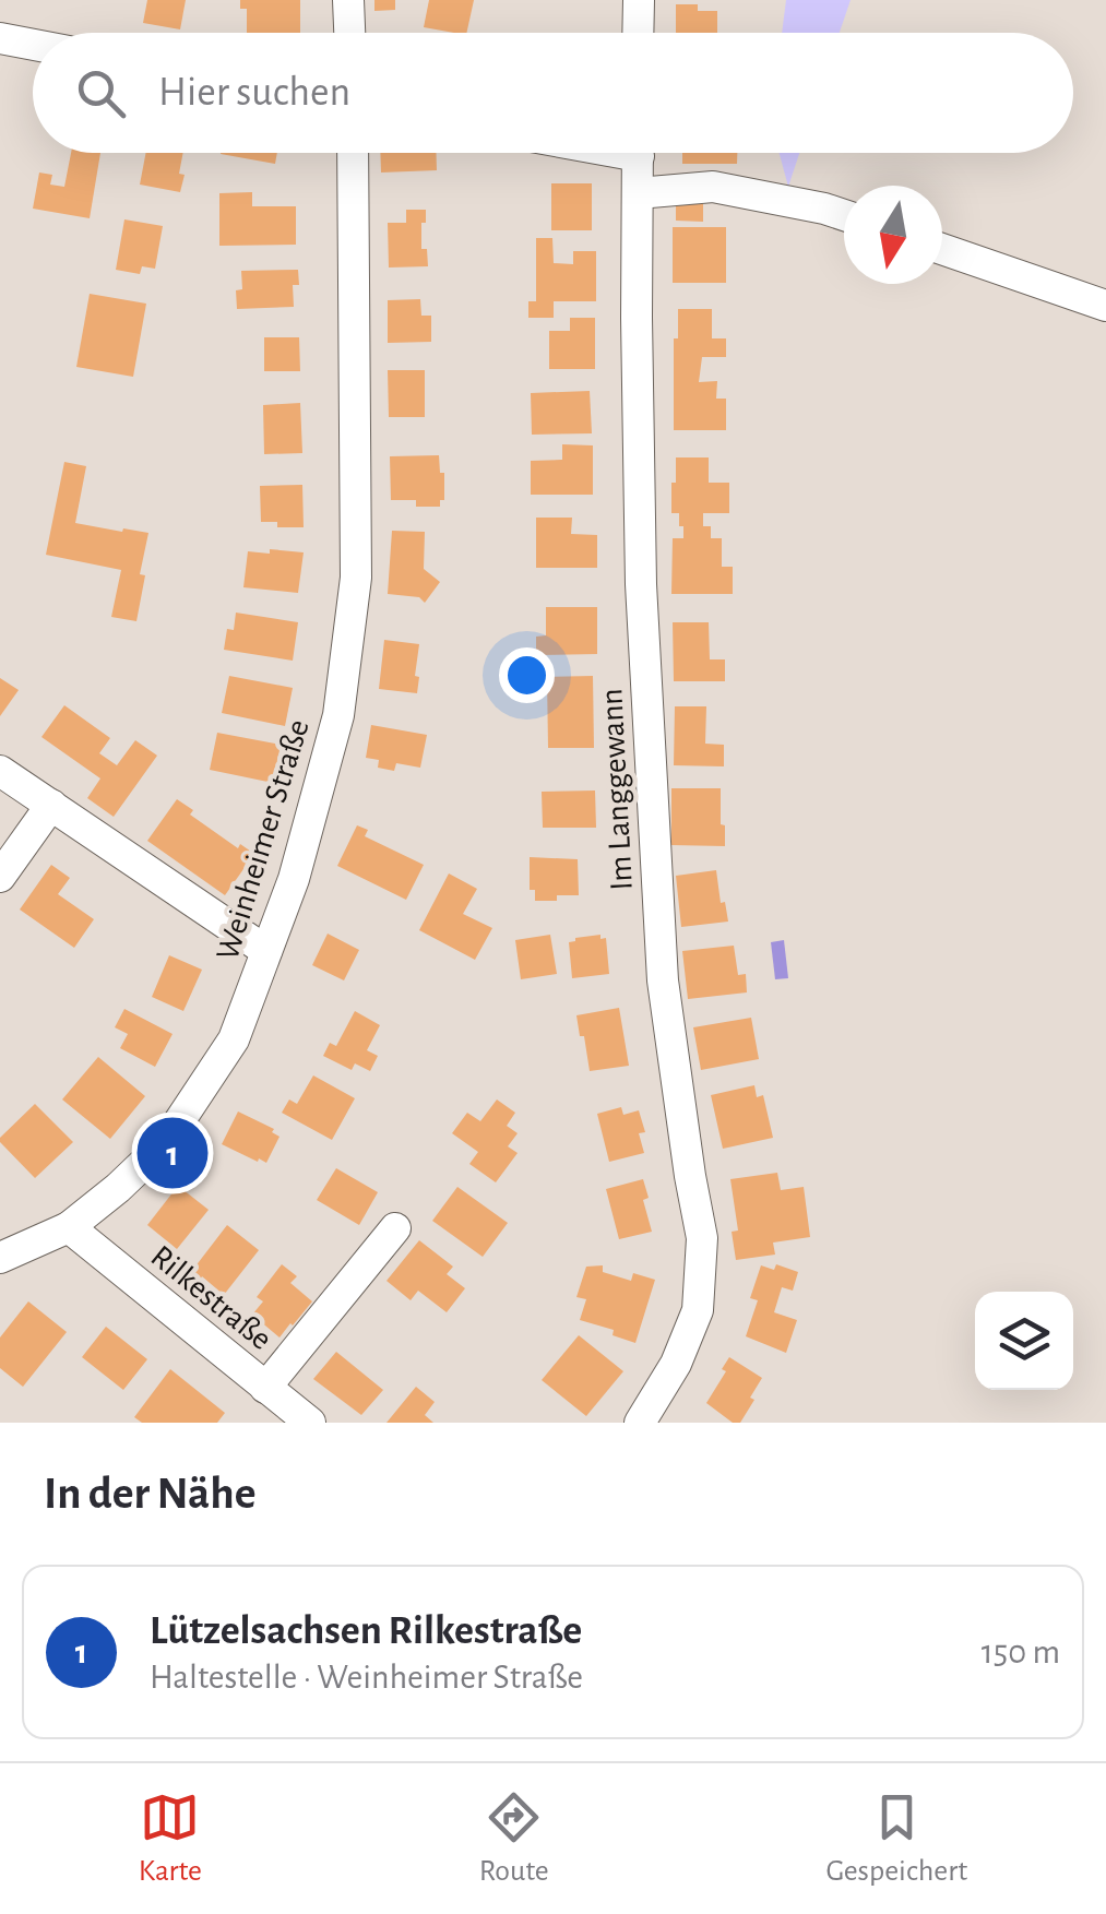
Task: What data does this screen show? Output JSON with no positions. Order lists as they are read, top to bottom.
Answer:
{
  "streets": {
    "street": ["Im Langgewann", "Weinheimer Straße", "Rilkestraße"]
  },
  "crossings": [
    ["Weinheimer Straße", "Rilkestraße"]
  ],
  "north": "bottom",
  "page": {
    "search": "Hier suchen",
    "pins": "1",
    "heading": "In der Nähe",
    "list": [
      {
        "mark": "1",
        "name": "Lützelsachsen Rilkestraße",
        "note": "Haltestelle · Weinheimer Straße",
        "value": "150 m"
      }
    ],
    "nav": ["Karte", "Route", "Gespeichert"]
  }
}
